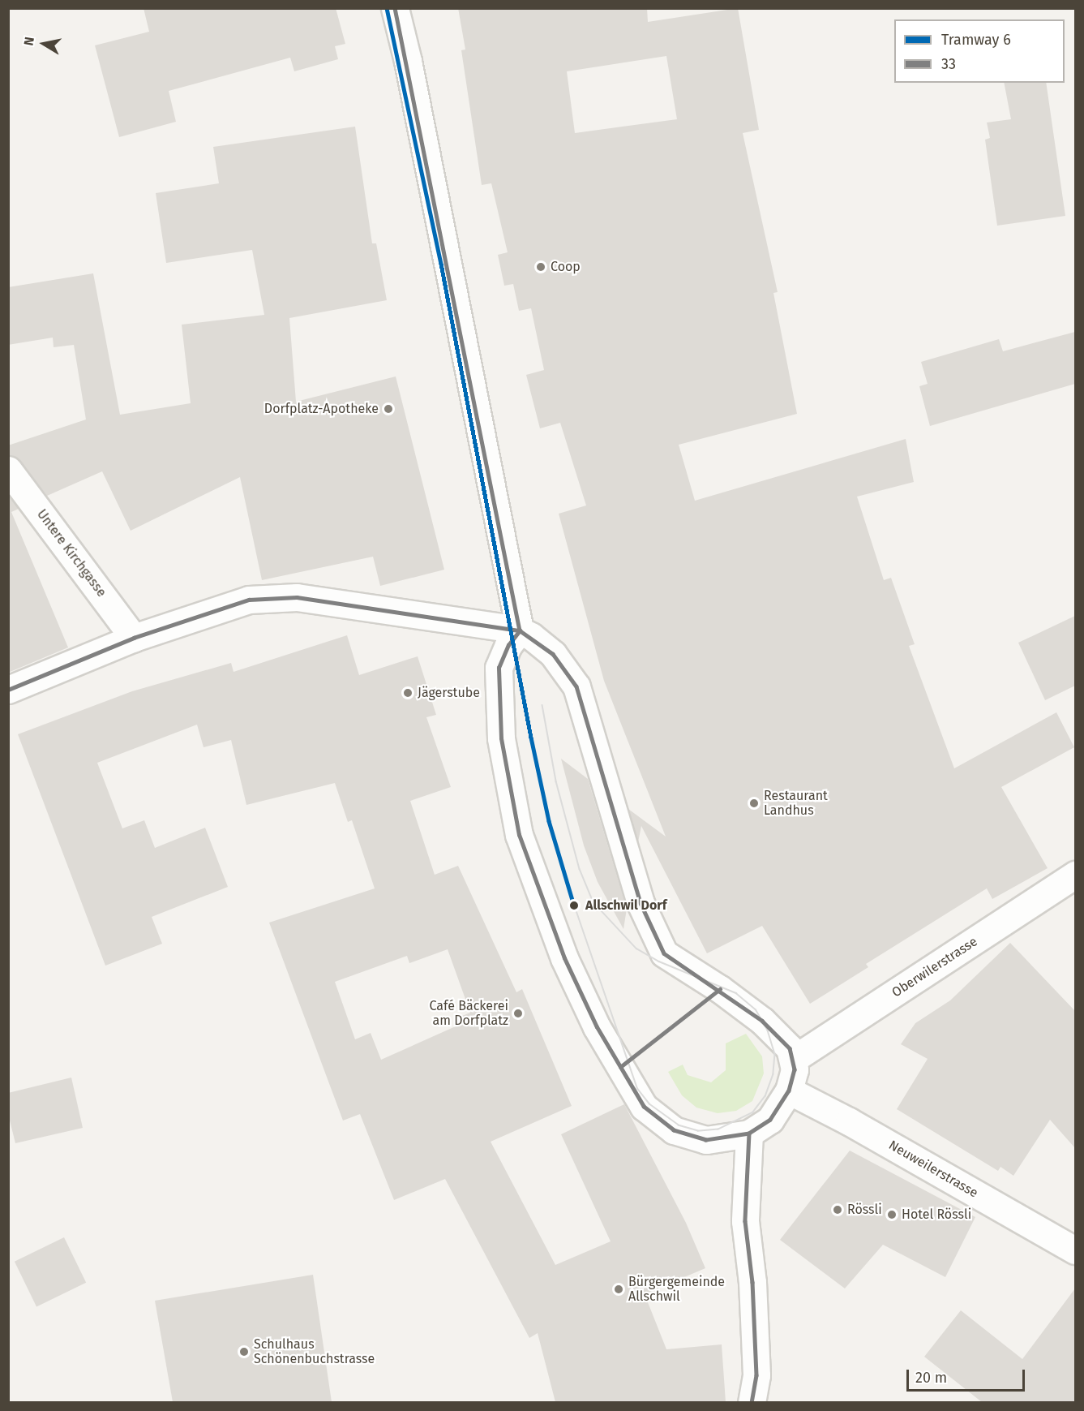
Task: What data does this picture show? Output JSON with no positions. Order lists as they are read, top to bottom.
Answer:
{
  "streets": {
    "street": ["Untere Kirchgasse", "Oberwilerstrasse", "Neuweilerstrasse"]
  },
  "places": [
    "Coop",
    "Dorfplatz-Apotheke",
    "Jägerstube",
    "Restaurant Landhus",
    "Allschwil Dorf",
    "Café Bäckerei am Dorfplatz",
    "Rössli",
    "Hotel Rössli",
    "Bürgergemeinde Allschwil",
    "Schulhaus Schönenbuchstrasse"
  ],
  "lines": ["tram line 6", "transit line 33"],
  "legend": ["Tramway 6", "33"],
  "scale_bar": "20 m",
  "north": "left"
}
